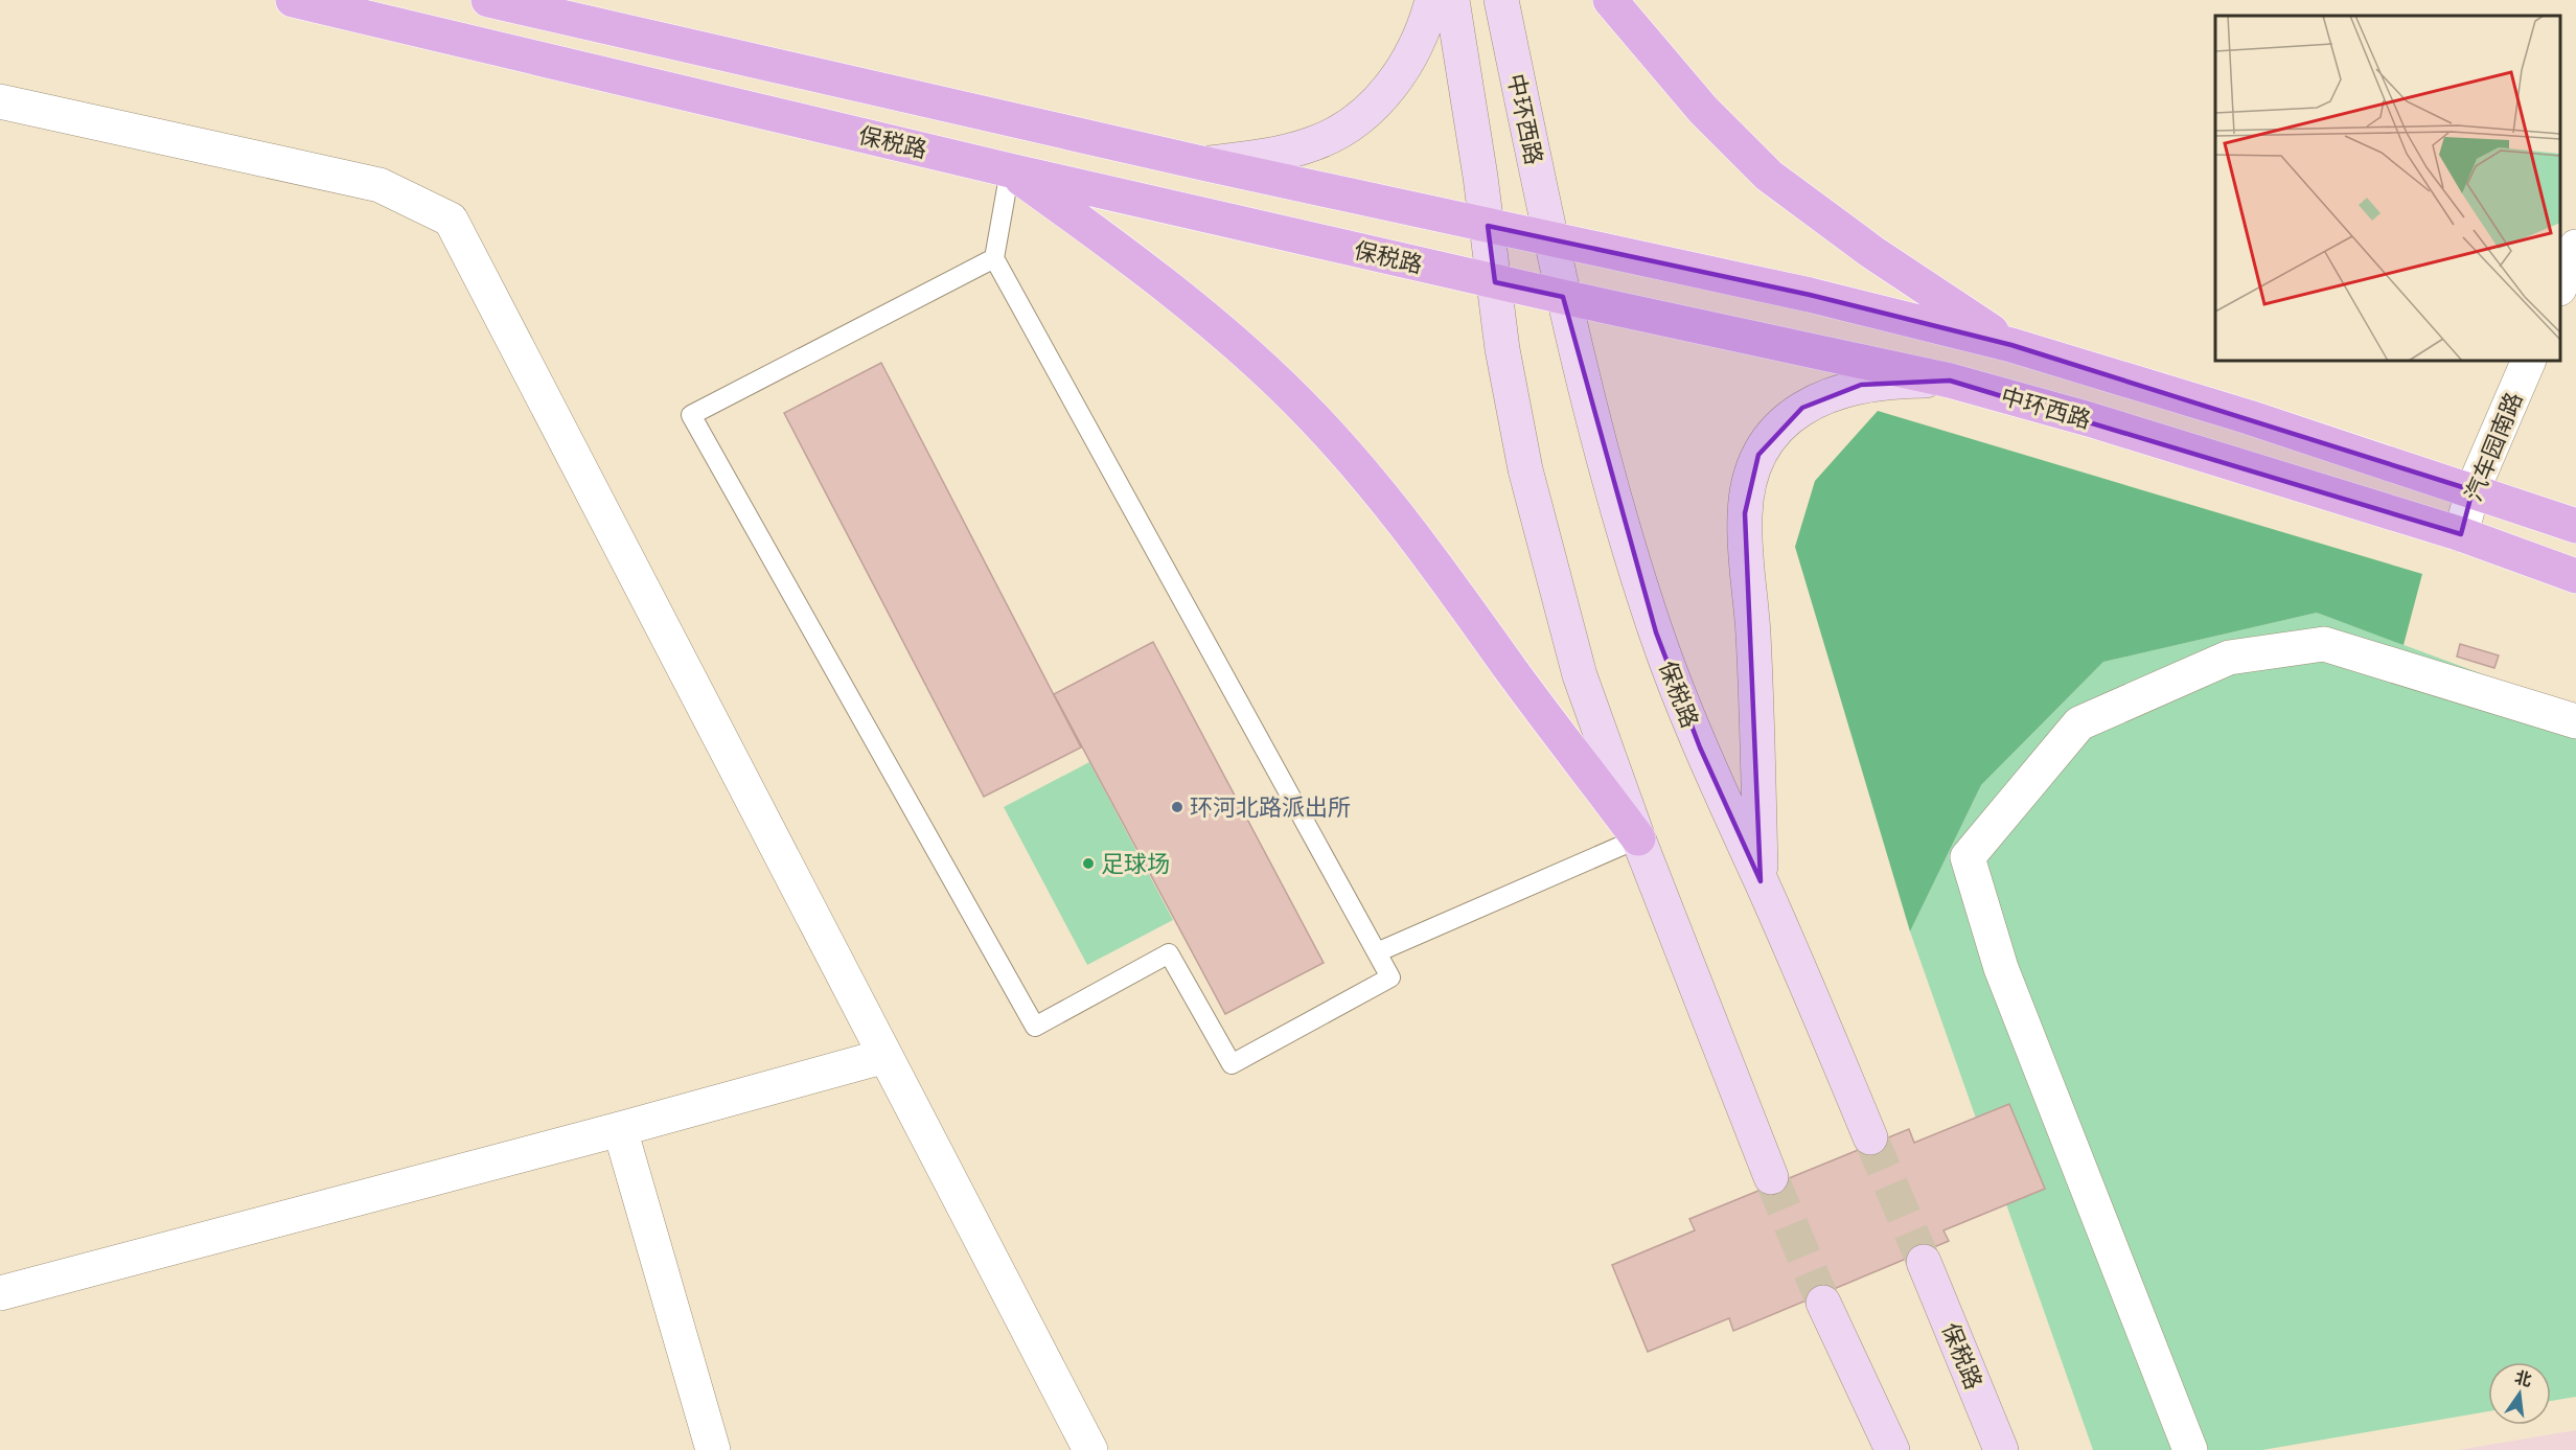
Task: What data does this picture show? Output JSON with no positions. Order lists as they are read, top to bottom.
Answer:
{
  "streets": {
    "main road": ["中环西路", "保税路"],
    "street": ["汽车园南路"]
  },
  "crossings": [
    ["中环西路", "保税路"],
    ["中环西路", "汽车园南路"]
  ],
  "places": ["环河北路派出所", "足球场"],
  "north": "top"
}
